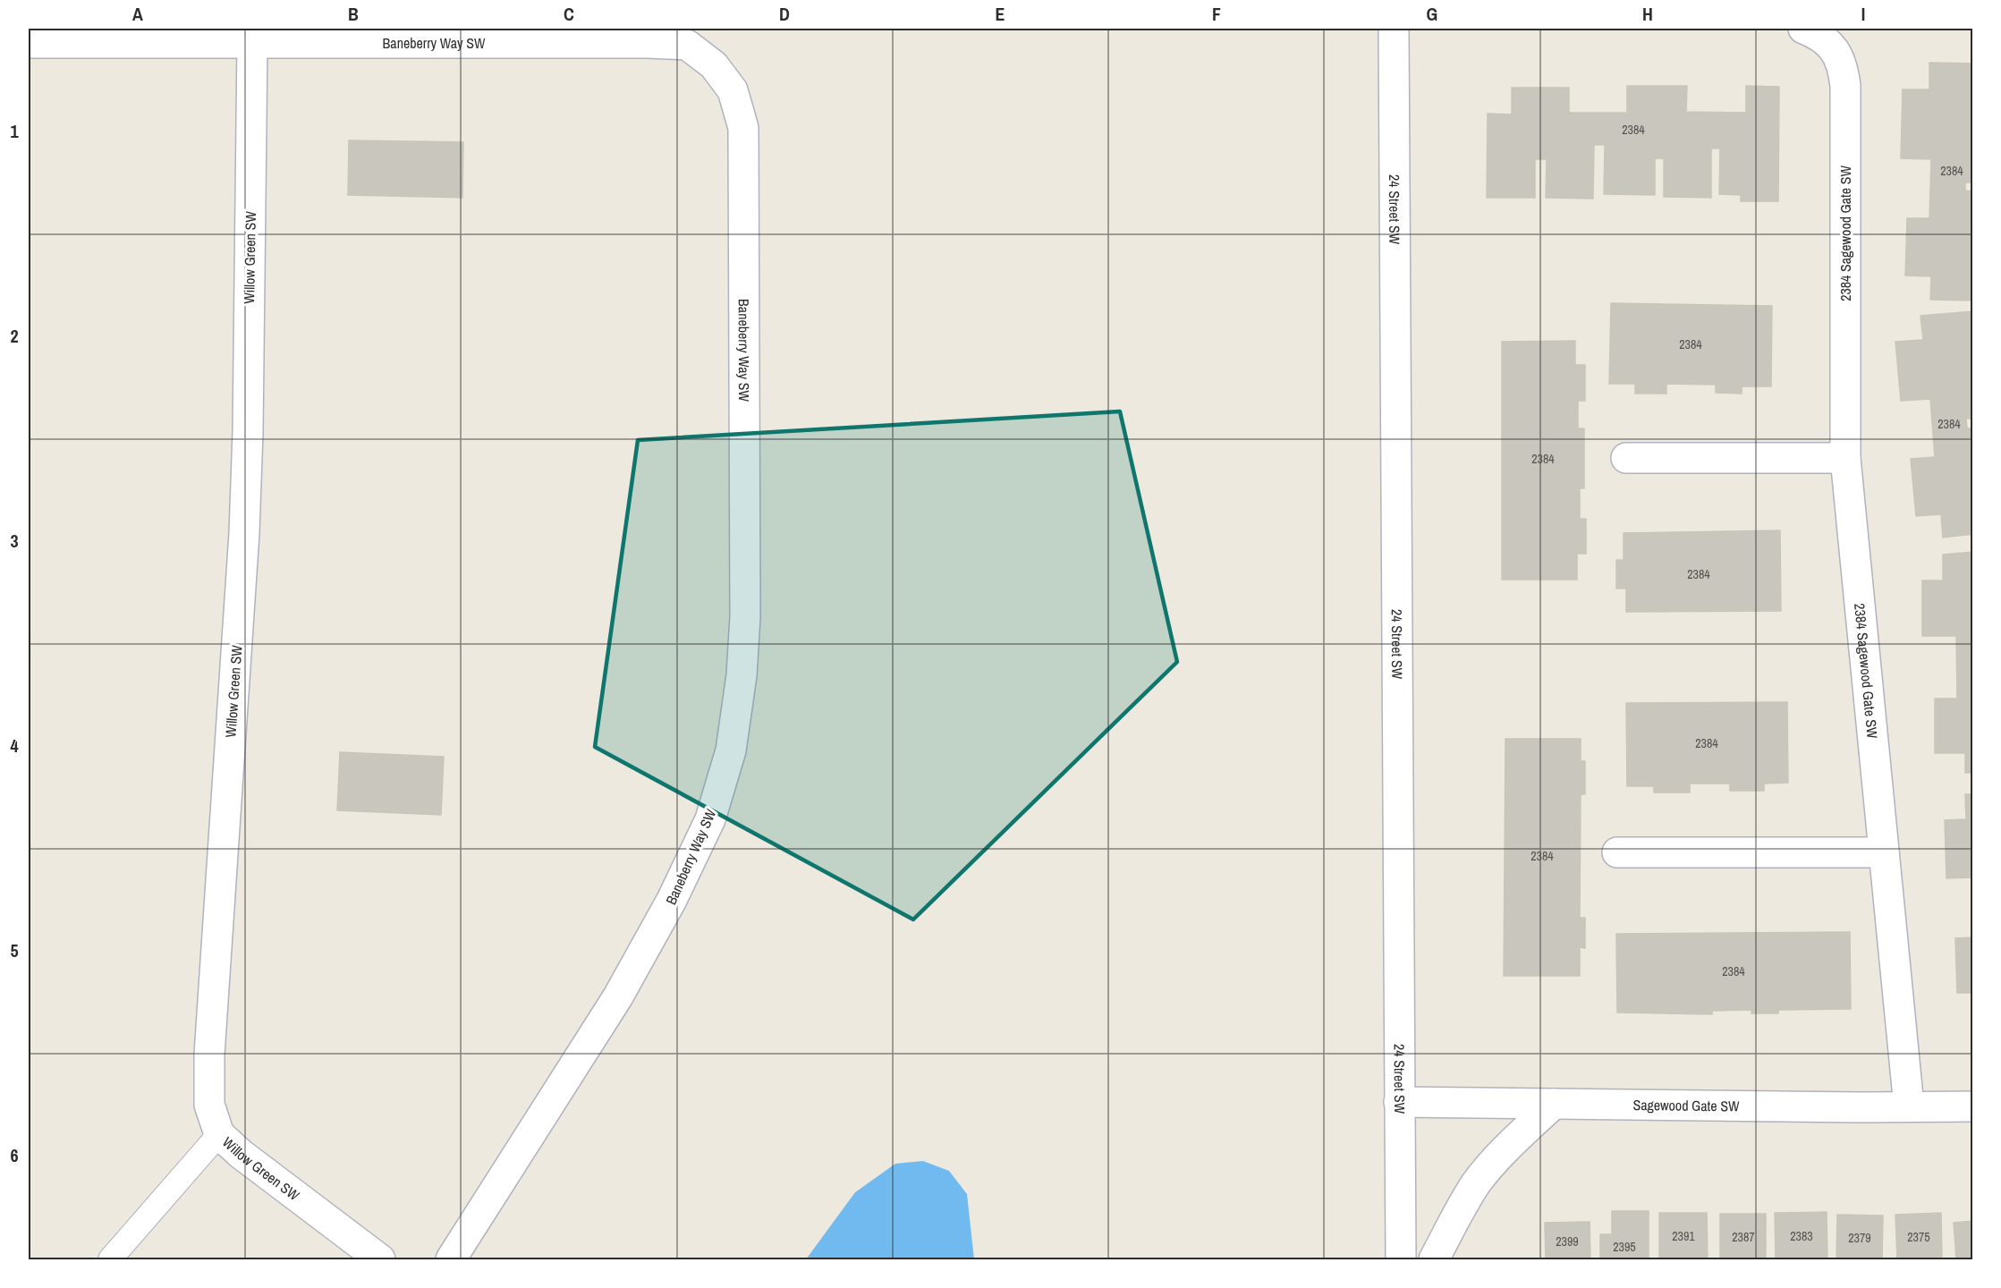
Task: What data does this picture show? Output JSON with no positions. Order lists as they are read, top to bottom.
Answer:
{
  "streets": {
    "street": [
      "Baneberry Way SW",
      "24 Street SW",
      "2384 Sagewood Gate SW",
      "Willow Green SW",
      "Sagewood Gate SW"
    ]
  },
  "crossings": [
    ["Baneberry Way SW", "Willow Green SW"],
    ["24 Street SW", "Sagewood Gate SW"],
    ["2384 Sagewood Gate SW", "Sagewood Gate SW"]
  ],
  "house_numbers": [
    "2384",
    "2384",
    "2384",
    "2384",
    "2384",
    "2384",
    "2384",
    "2384",
    "2384",
    "2391",
    "2383",
    "2387",
    "2375",
    "2379",
    "2399",
    "2395"
  ],
  "grid": {
    "columns": [
      "A",
      "B",
      "C",
      "D",
      "E",
      "F",
      "G",
      "H",
      "I"
    ],
    "rows": [
      "1",
      "2",
      "3",
      "4",
      "5",
      "6"
    ]
  }
}
